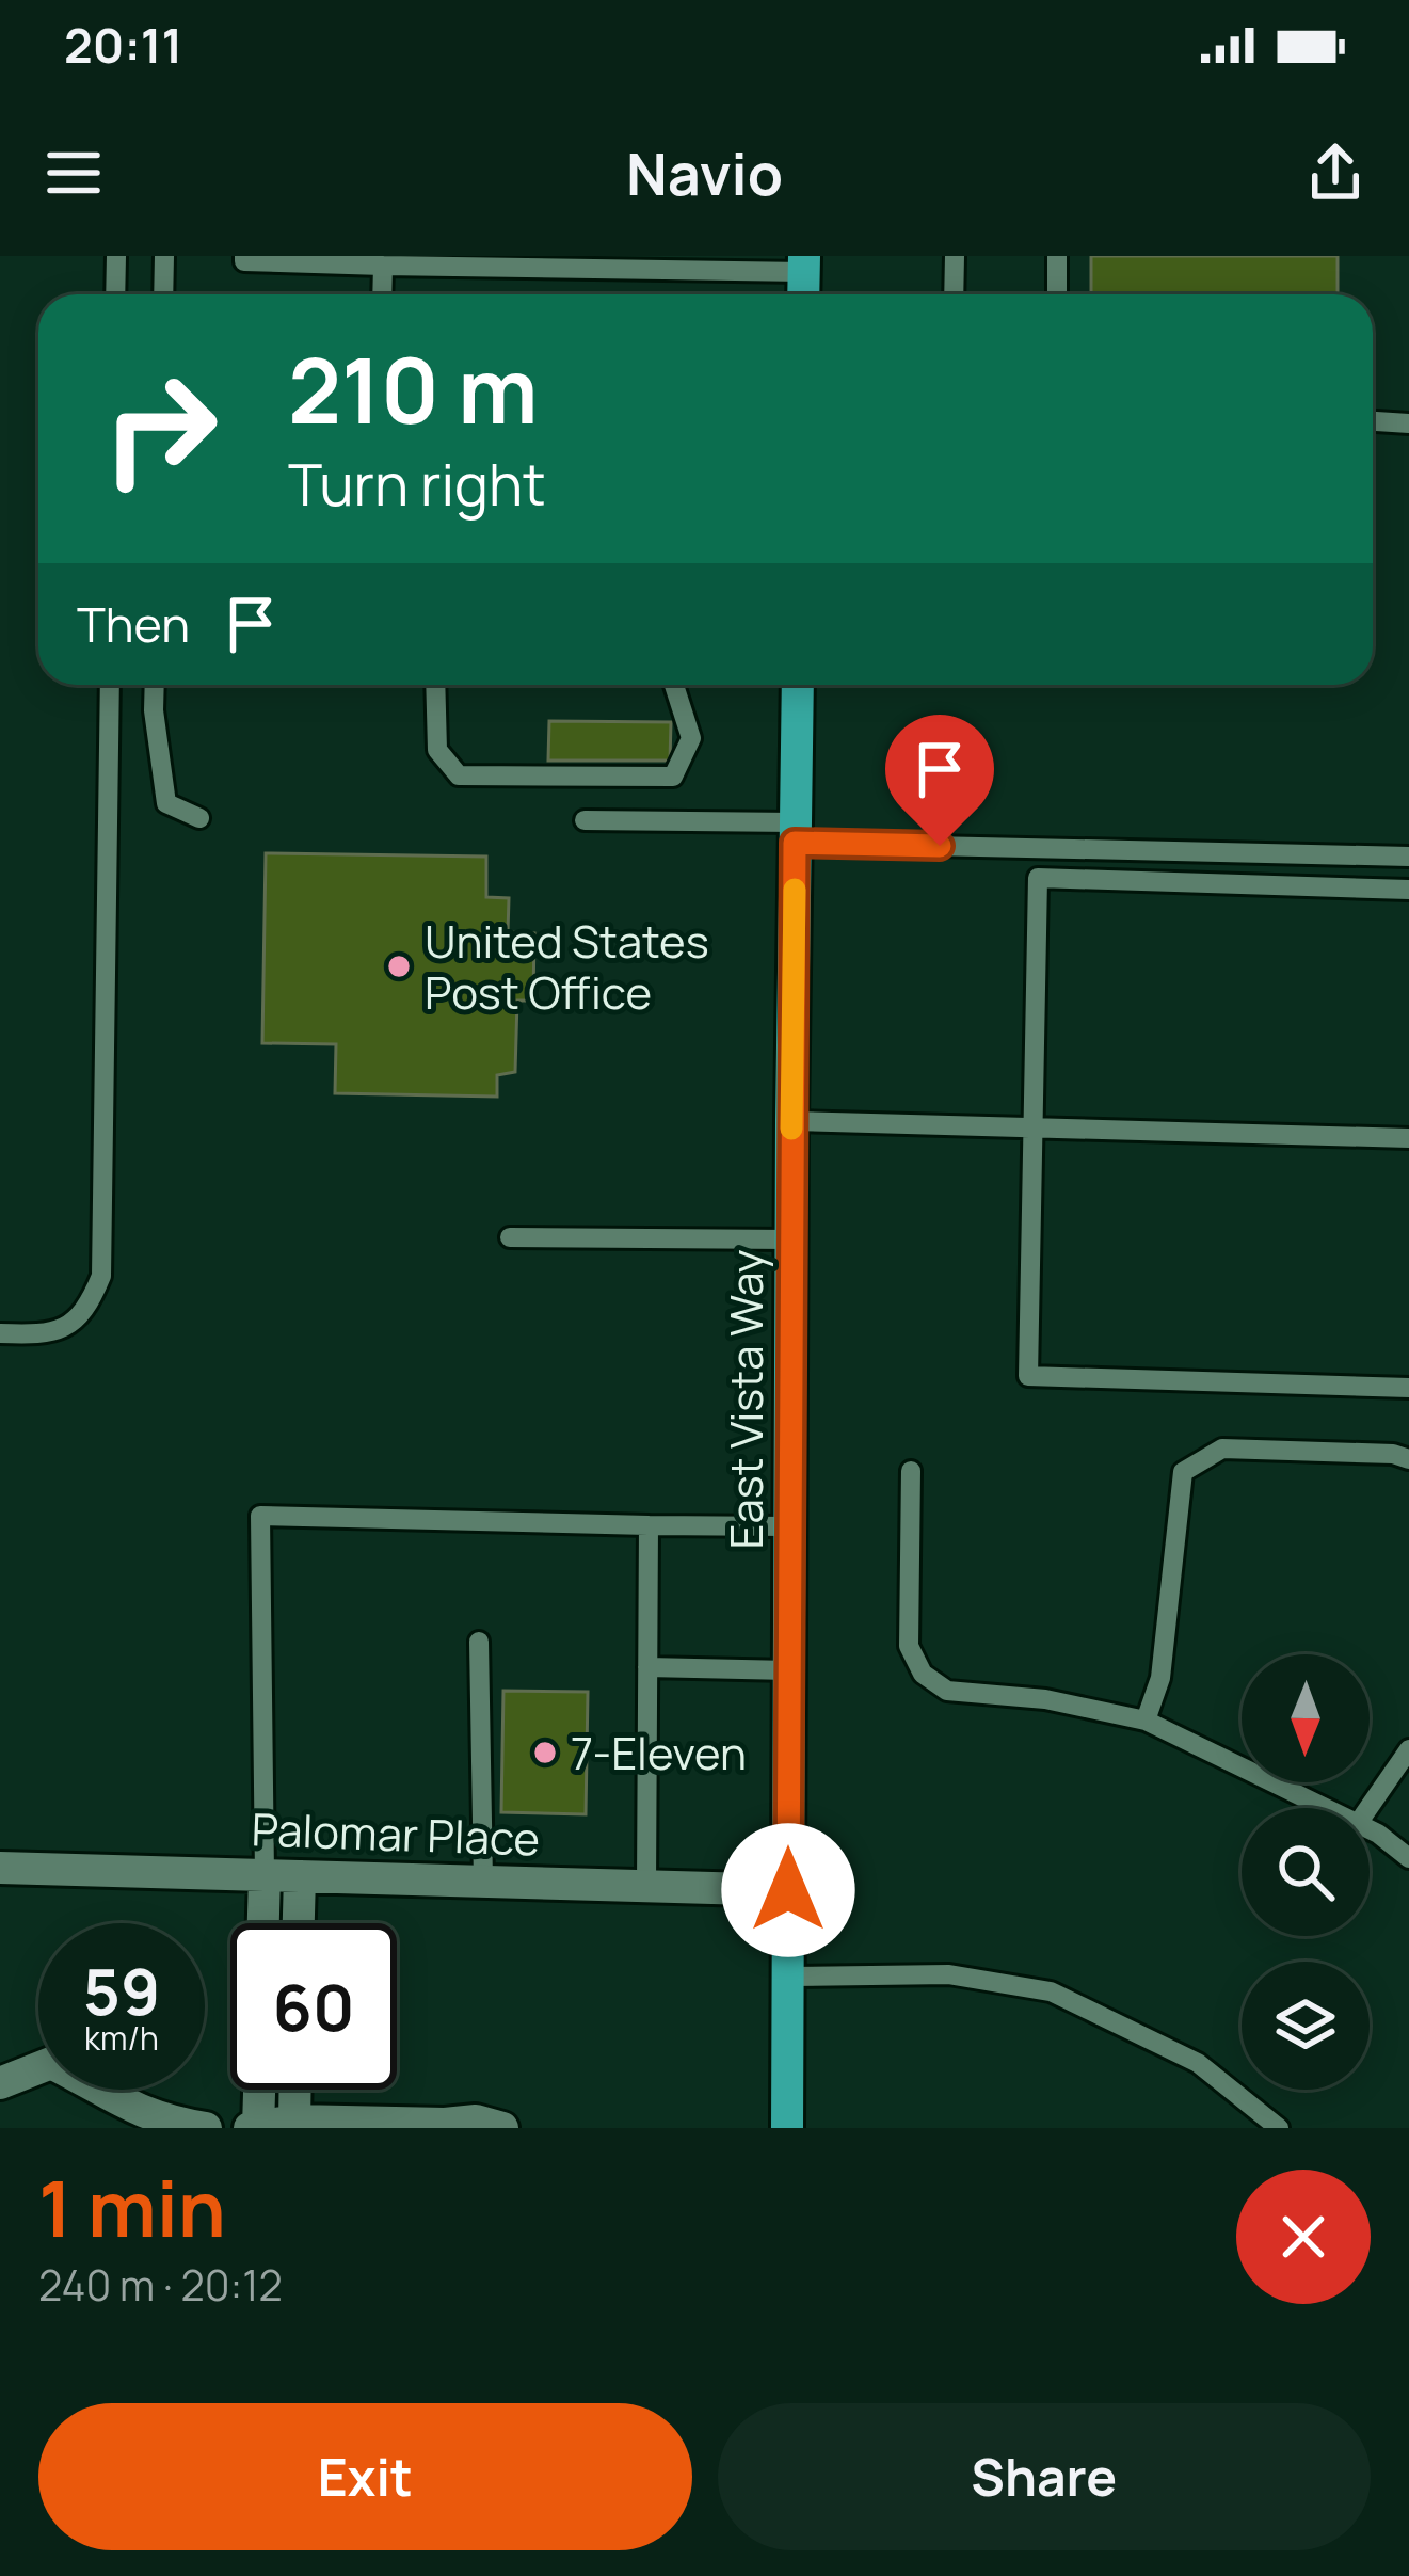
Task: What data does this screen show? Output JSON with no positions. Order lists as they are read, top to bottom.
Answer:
{
  "streets": {
    "main road": ["East Vista Way"],
    "street": ["Palomar Place"]
  },
  "crossings": [
    ["East Vista Way", "Palomar Place"]
  ],
  "places": ["United States Post Office", "7-Eleven"],
  "north": "bottom",
  "page": {
    "status": "20:11",
    "header": "Navio",
    "turn": ["210 m", "Turn right"],
    "then": "Then",
    "speed": "59 km/h",
    "limit": "60",
    "heading": ["1 min", "240 m · 20:12"],
    "buttons": ["Exit", "Share"]
  }
}
